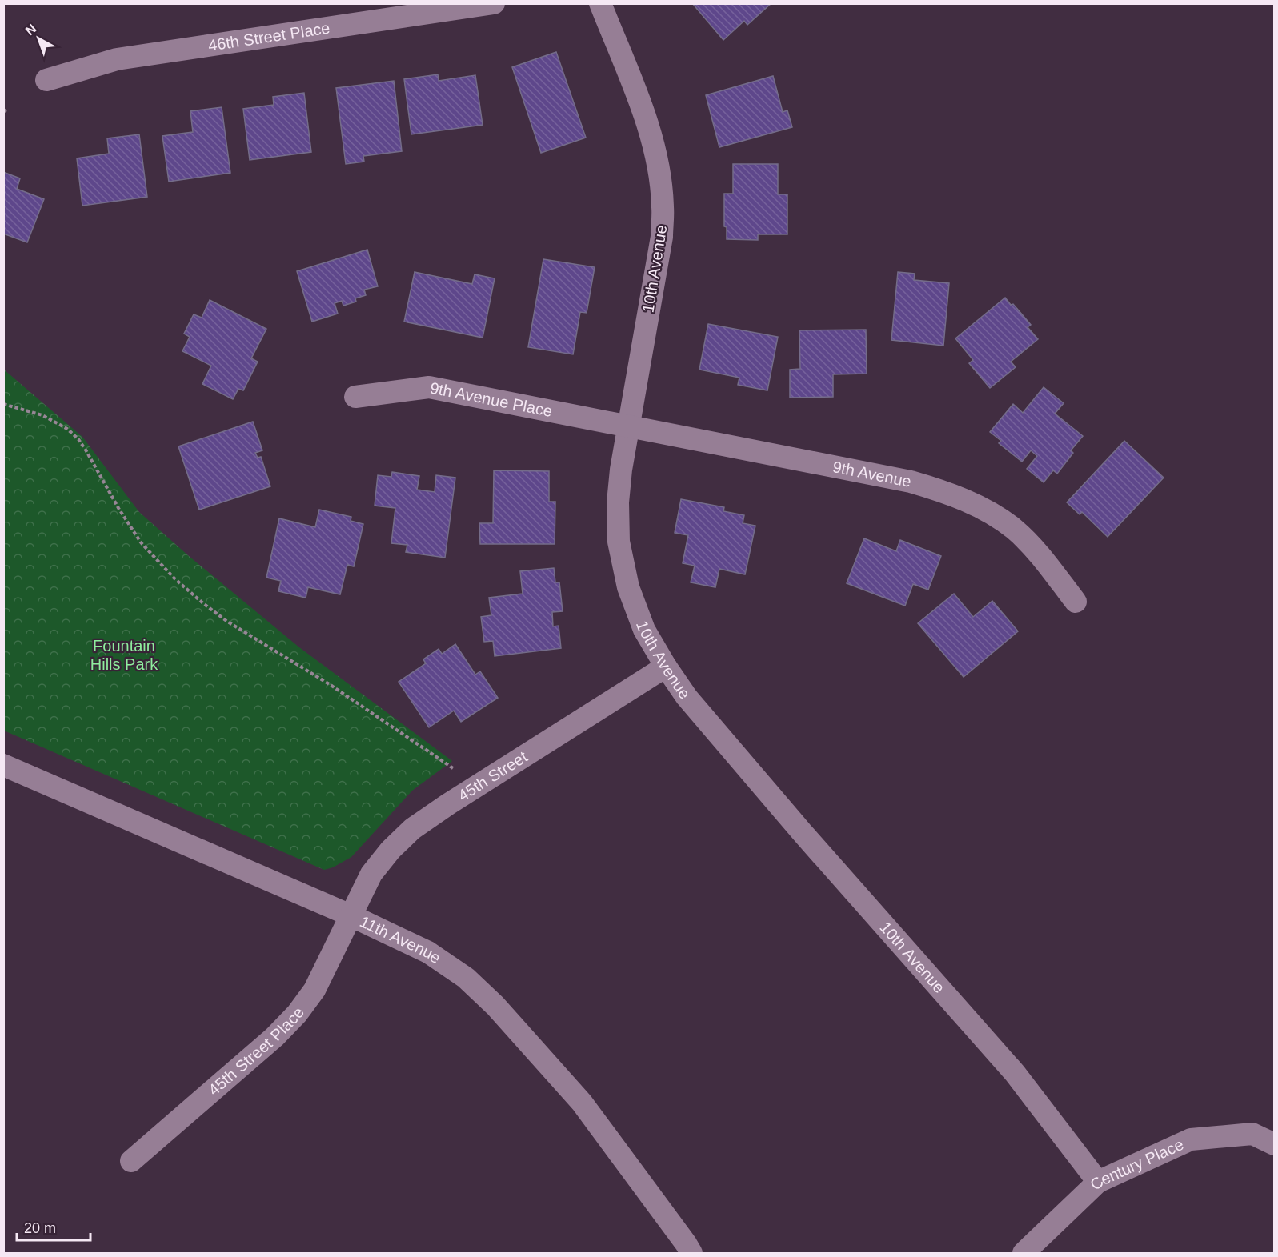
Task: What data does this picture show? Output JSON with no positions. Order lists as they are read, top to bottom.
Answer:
{
  "streets": {
    "street": [
      "46th Street Place",
      "10th Avenue",
      "9th Avenue Place",
      "9th Avenue",
      "45th Street",
      "11th Avenue",
      "45th Street Place",
      "Century Place"
    ]
  },
  "crossings": [
    ["10th Avenue", "9th Avenue Place"],
    ["10th Avenue", "9th Avenue"],
    ["10th Avenue", "45th Street"],
    ["10th Avenue", "Century Place"],
    ["9th Avenue Place", "9th Avenue"],
    ["45th Street", "11th Avenue"],
    ["45th Street", "45th Street Place"],
    ["11th Avenue", "45th Street Place"]
  ],
  "parks": ["Fountain Hills Park"],
  "scale_bar": "20 m",
  "north": "top left"
}
